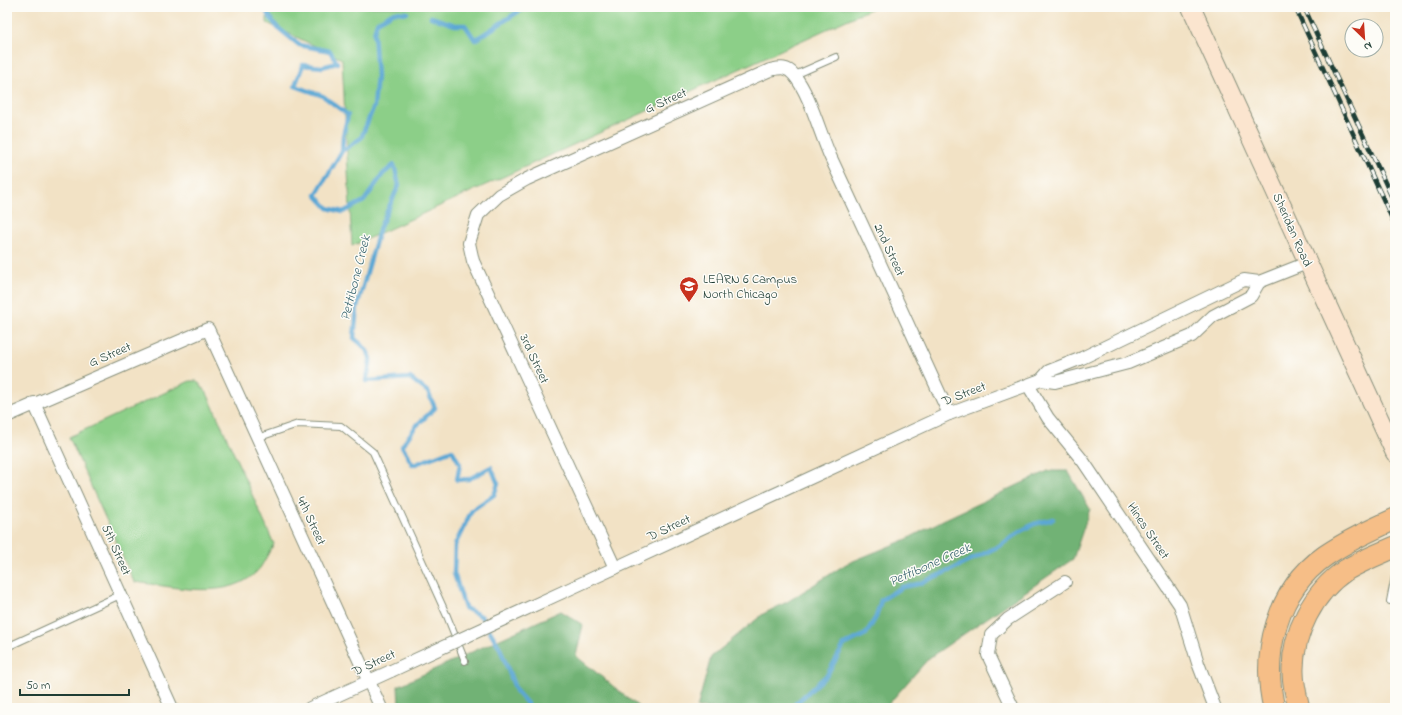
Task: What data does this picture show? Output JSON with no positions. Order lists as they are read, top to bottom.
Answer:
{
  "streets": {
    "main road": ["Sheridan Road"],
    "street": [
      "G Street",
      "2nd Street",
      "3rd Street",
      "D Street",
      "4th Street",
      "Hines Street",
      "5th Street"
    ]
  },
  "crossings": [
    ["G Street", "2nd Street"],
    ["G Street", "3rd Street"],
    ["G Street", "4th Street"],
    ["G Street", "5th Street"],
    ["Sheridan Road", "D Street"],
    ["2nd Street", "D Street"],
    ["3rd Street", "D Street"],
    ["D Street", "4th Street"],
    ["D Street", "Hines Street"]
  ],
  "water": ["Pettibone Creek"],
  "places": {
    "school or university": ["LEARN 6 Campus North Chicago"]
  },
  "scale_bar": "50 m",
  "north": "bottom right"
}
